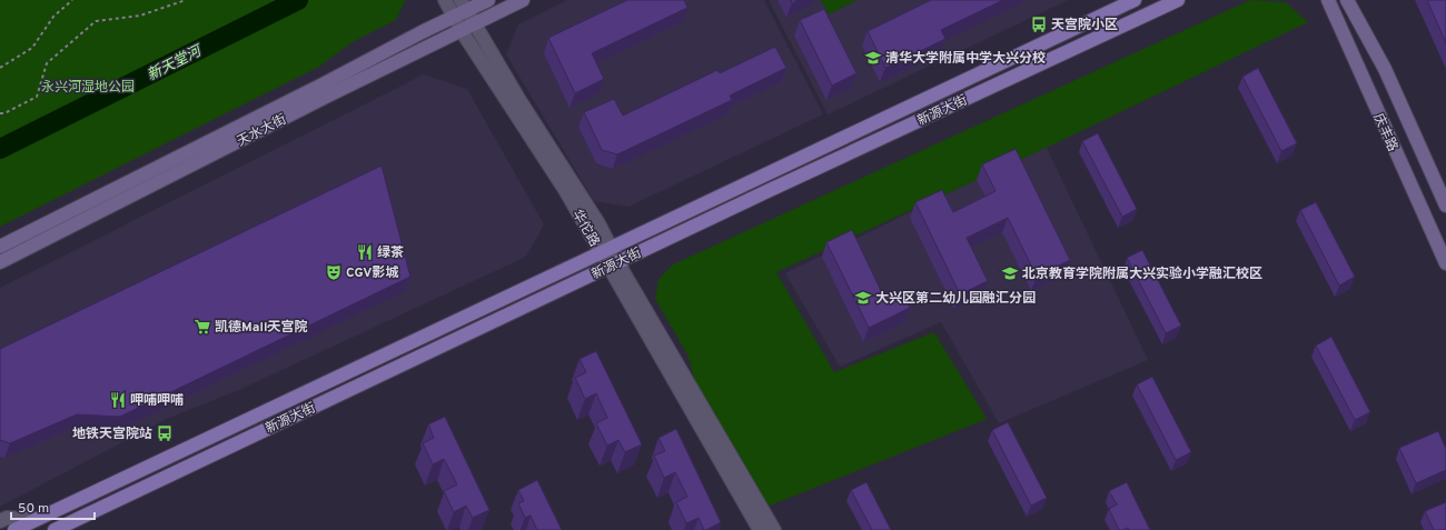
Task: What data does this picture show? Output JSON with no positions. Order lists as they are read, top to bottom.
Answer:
{
  "streets": {
    "main road": ["新源大街", "天水大街", "庆丰路"],
    "street": ["华佗路"]
  },
  "crossings": [
    ["新源大街", "华佗路"],
    ["天水大街", "华佗路"]
  ],
  "water": ["新天堂河"],
  "parks": ["永兴河湿地公园"],
  "places": {
    "bus stop": ["天宫院小区", "地铁天宫院站"],
    "school or university": ["清华大学附属中学大兴分校", "北京教育学院附属大兴实验小学融汇校区", "大兴区第二幼儿园融汇分园"],
    "restaurant": ["绿茶", "呷哺呷哺"],
    "theatre": ["CGV影城"],
    "supermarket": ["凯德Mall·天宫院"]
  },
  "scale_bar": "50 m"
}
